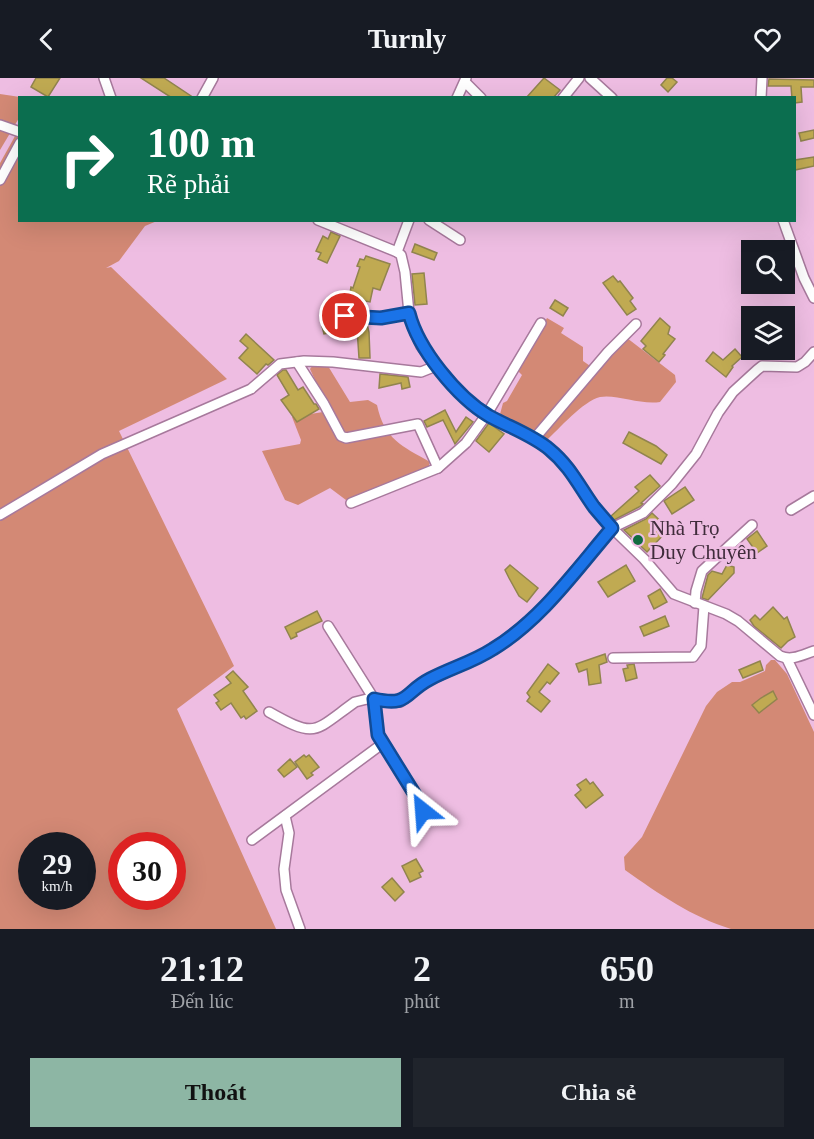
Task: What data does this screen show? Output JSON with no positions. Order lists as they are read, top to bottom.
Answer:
{
  "places": ["Nhà Trọ Duy Chuyên"],
  "page": {
    "header": "Turnly",
    "turn": ["100 m", "Rẽ phải"],
    "speed": "29 km/h",
    "limit": "30",
    "eta": [
      "21:12",
      "Đến lúc",
      "2",
      "phút",
      "650",
      "m"
    ],
    "buttons": ["Thoát", "Chia sẻ"]
  }
}
